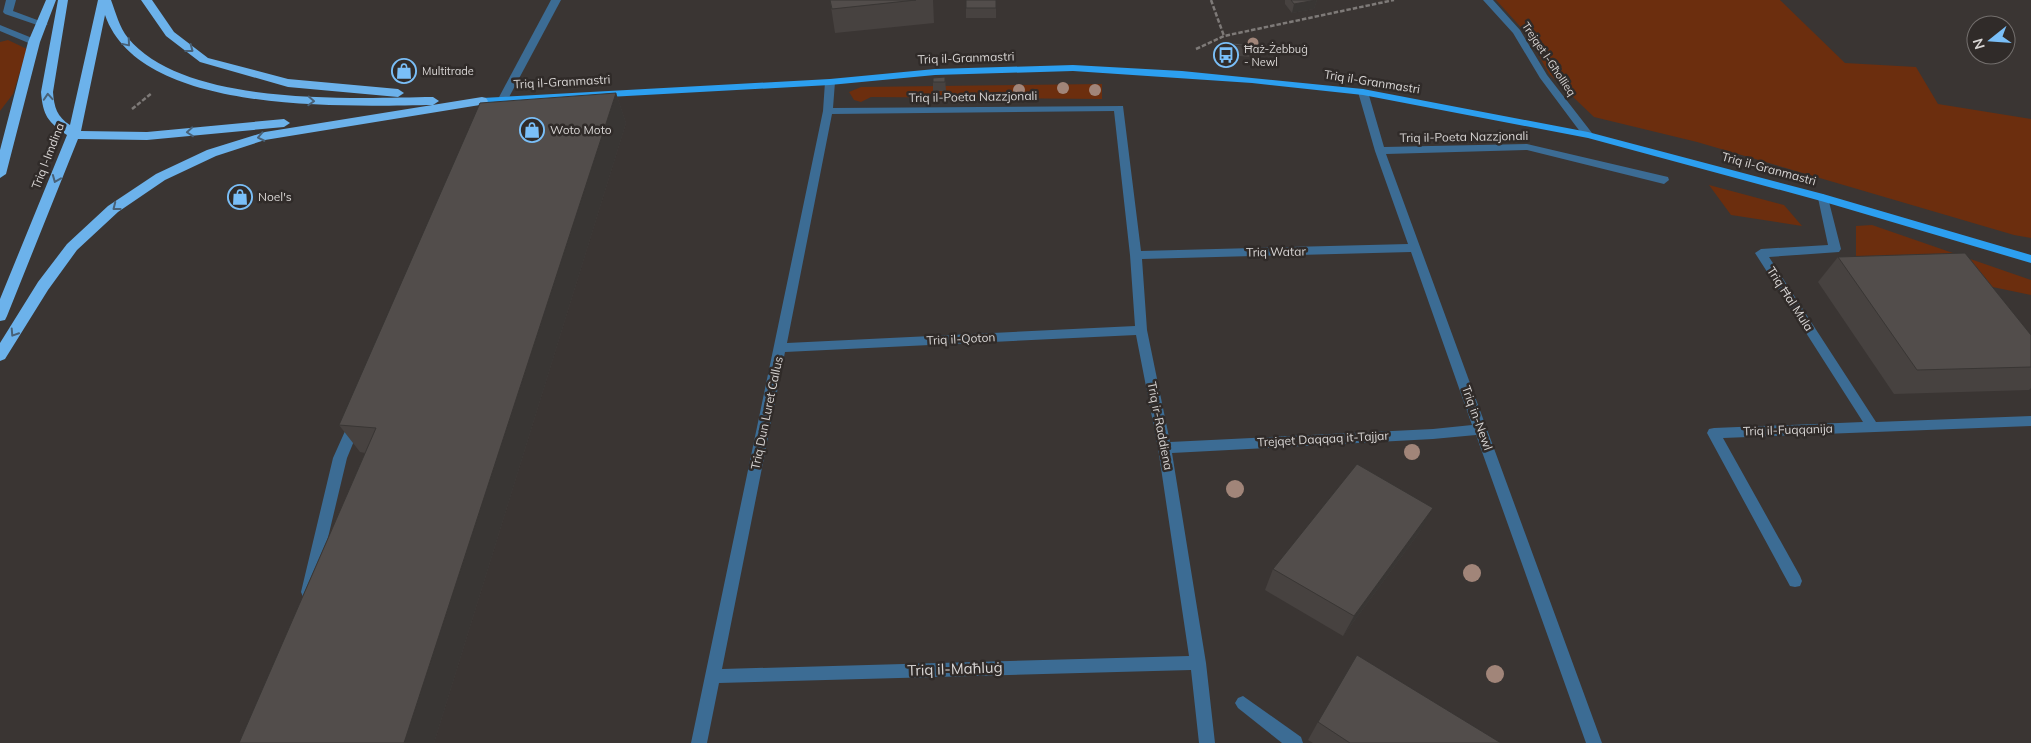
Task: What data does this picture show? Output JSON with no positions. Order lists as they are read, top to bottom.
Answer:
{
  "streets": {
    "highway": ["Triq l-Imdina"],
    "main road": ["Triq il-Granmastri"],
    "street": [
      "Trejqet l-Għollieq",
      "Triq il-Poeta Nazzjonali",
      "Triq Watar",
      "Triq Ħal Mula",
      "Triq il-Qoton",
      "Triq Dun Luret Callus",
      "Triq in-Newl",
      "Triq ir-Raddiena",
      "Triq il-Fuqqanija",
      "Trejqet Daqqaq it-Tajjar",
      "Triq il-Maħluġ"
    ]
  },
  "crossings": [
    ["Triq il-Granmastri", "Trejqet l-Għollieq"],
    ["Triq il-Granmastri", "Triq Ħal Mula"],
    ["Triq il-Granmastri", "Triq Dun Luret Callus"],
    ["Triq il-Granmastri", "Triq in-Newl"],
    ["Triq il-Poeta Nazzjonali", "Triq Dun Luret Callus"],
    ["Triq il-Poeta Nazzjonali", "Triq in-Newl"],
    ["Triq il-Poeta Nazzjonali", "Triq ir-Raddiena"],
    ["Triq Watar", "Triq in-Newl"],
    ["Triq Watar", "Triq ir-Raddiena"],
    ["Triq Ħal Mula", "Triq il-Fuqqanija"],
    ["Triq il-Qoton", "Triq Dun Luret Callus"],
    ["Triq il-Qoton", "Triq ir-Raddiena"],
    ["Triq Dun Luret Callus", "Triq il-Maħluġ"],
    ["Triq in-Newl", "Trejqet Daqqaq it-Tajjar"],
    ["Triq ir-Raddiena", "Trejqet Daqqaq it-Tajjar"],
    ["Triq ir-Raddiena", "Triq il-Maħluġ"]
  ],
  "places": {
    "bus stop": ["Ħaż-Żebbuġ - Newl"],
    "shop": ["Multitrade", "Woto Moto", "Noel's"]
  },
  "north": "left"
}
